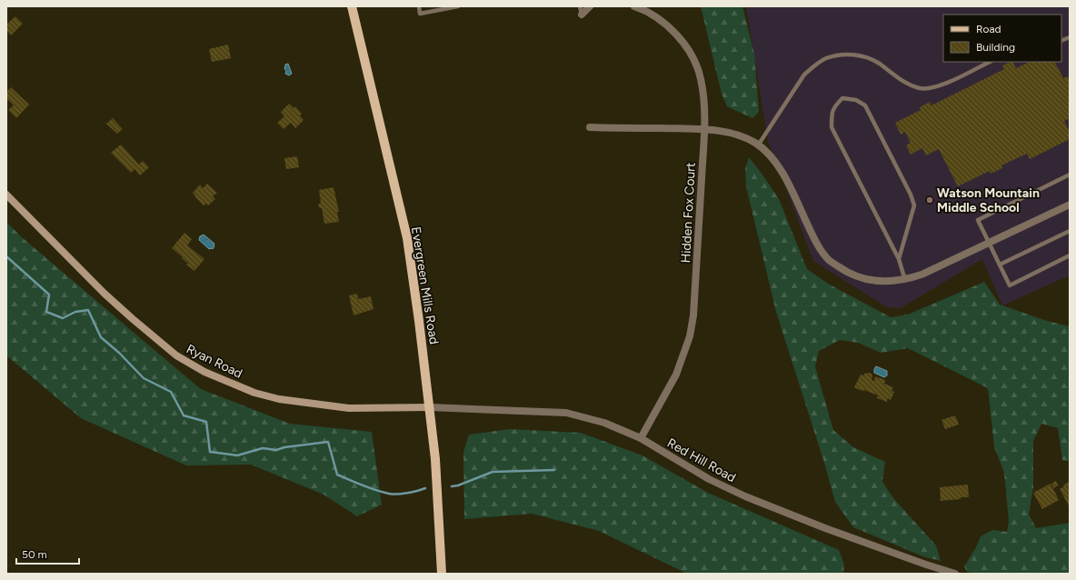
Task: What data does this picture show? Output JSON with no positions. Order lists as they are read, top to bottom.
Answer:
{
  "streets": {
    "main road": ["Evergreen Mills Road", "Ryan Road"],
    "street": ["Hidden Fox Court", "Red Hill Road"]
  },
  "crossings": [
    ["Hidden Fox Court", "Red Hill Road"],
    ["Evergreen Mills Road", "Ryan Road"],
    ["Evergreen Mills Road", "Red Hill Road"],
    ["Ryan Road", "Red Hill Road"]
  ],
  "places": ["Watson Mountain Middle School"],
  "legend": ["Road", "Building"],
  "scale_bar": "50 m"
}
